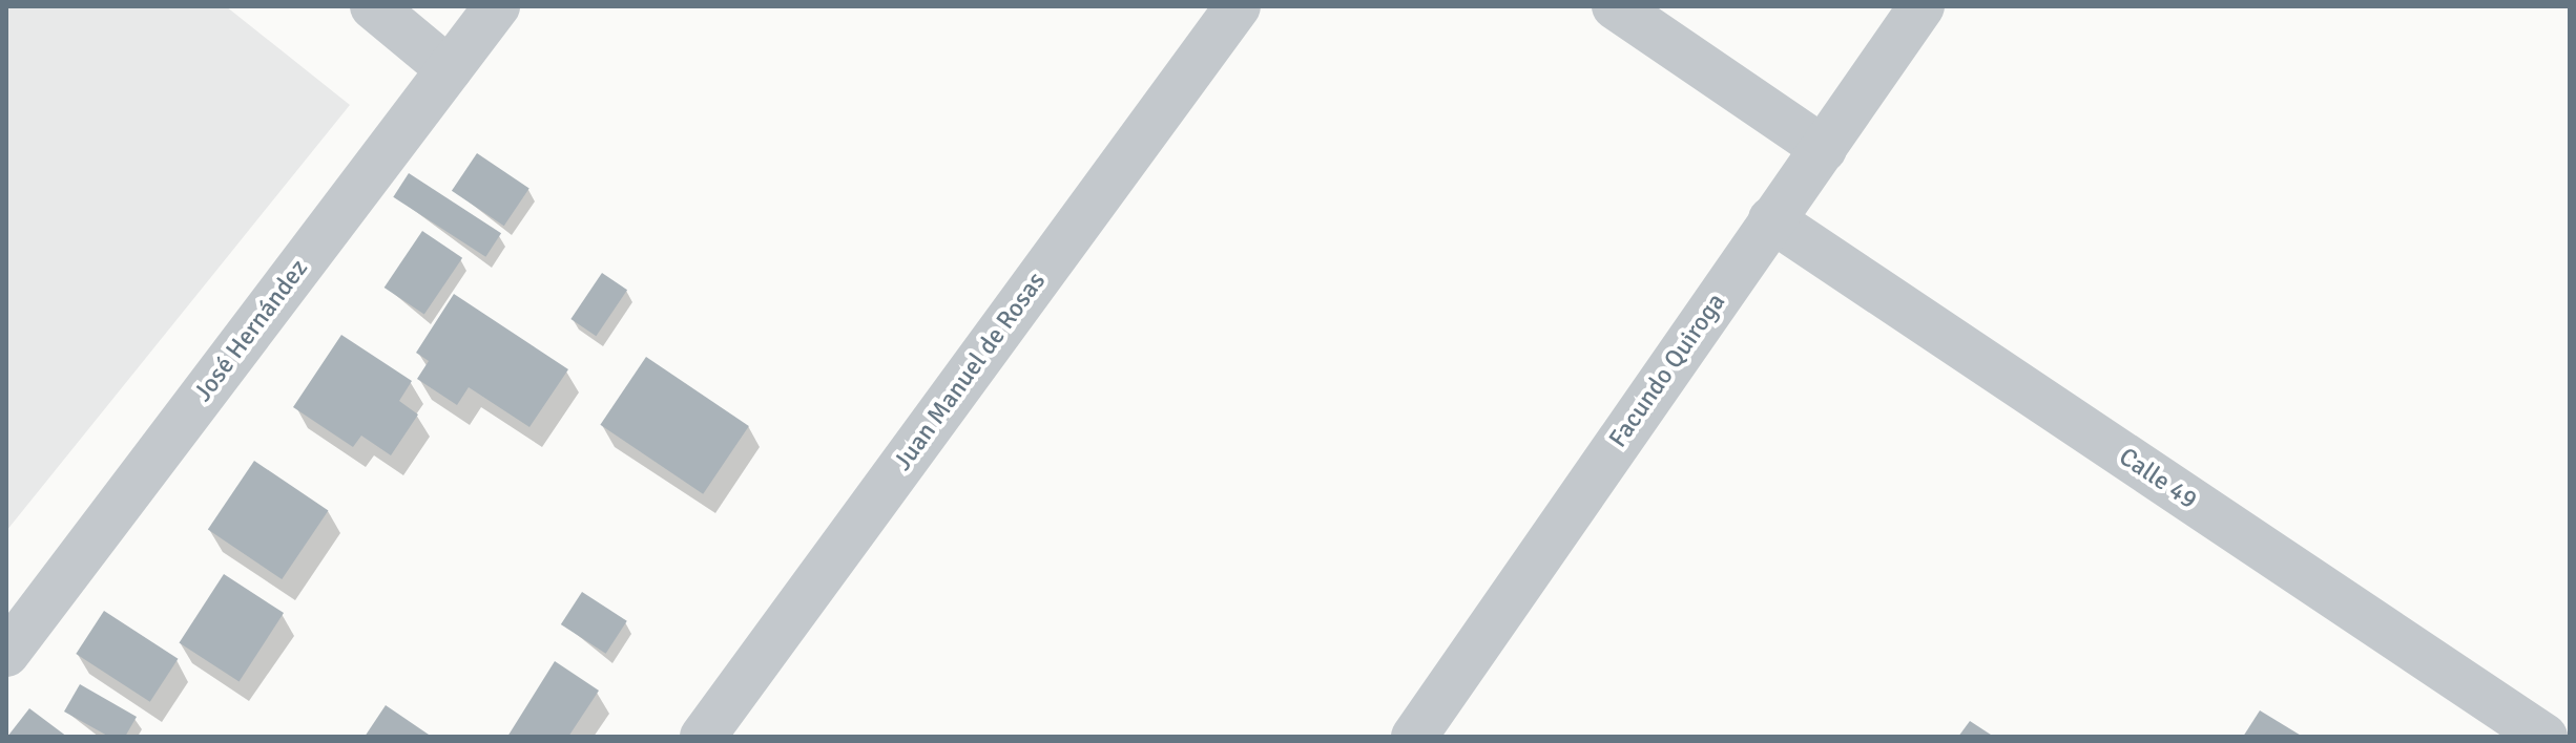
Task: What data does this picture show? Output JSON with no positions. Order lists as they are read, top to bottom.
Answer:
{
  "streets": {
    "street": [
      "José Hernández",
      "Facundo Quiroga",
      "Juan Manuel de Rosas",
      "Calle 49"
    ]
  },
  "crossings": [
    ["Facundo Quiroga", "Calle 49"]
  ]
}
